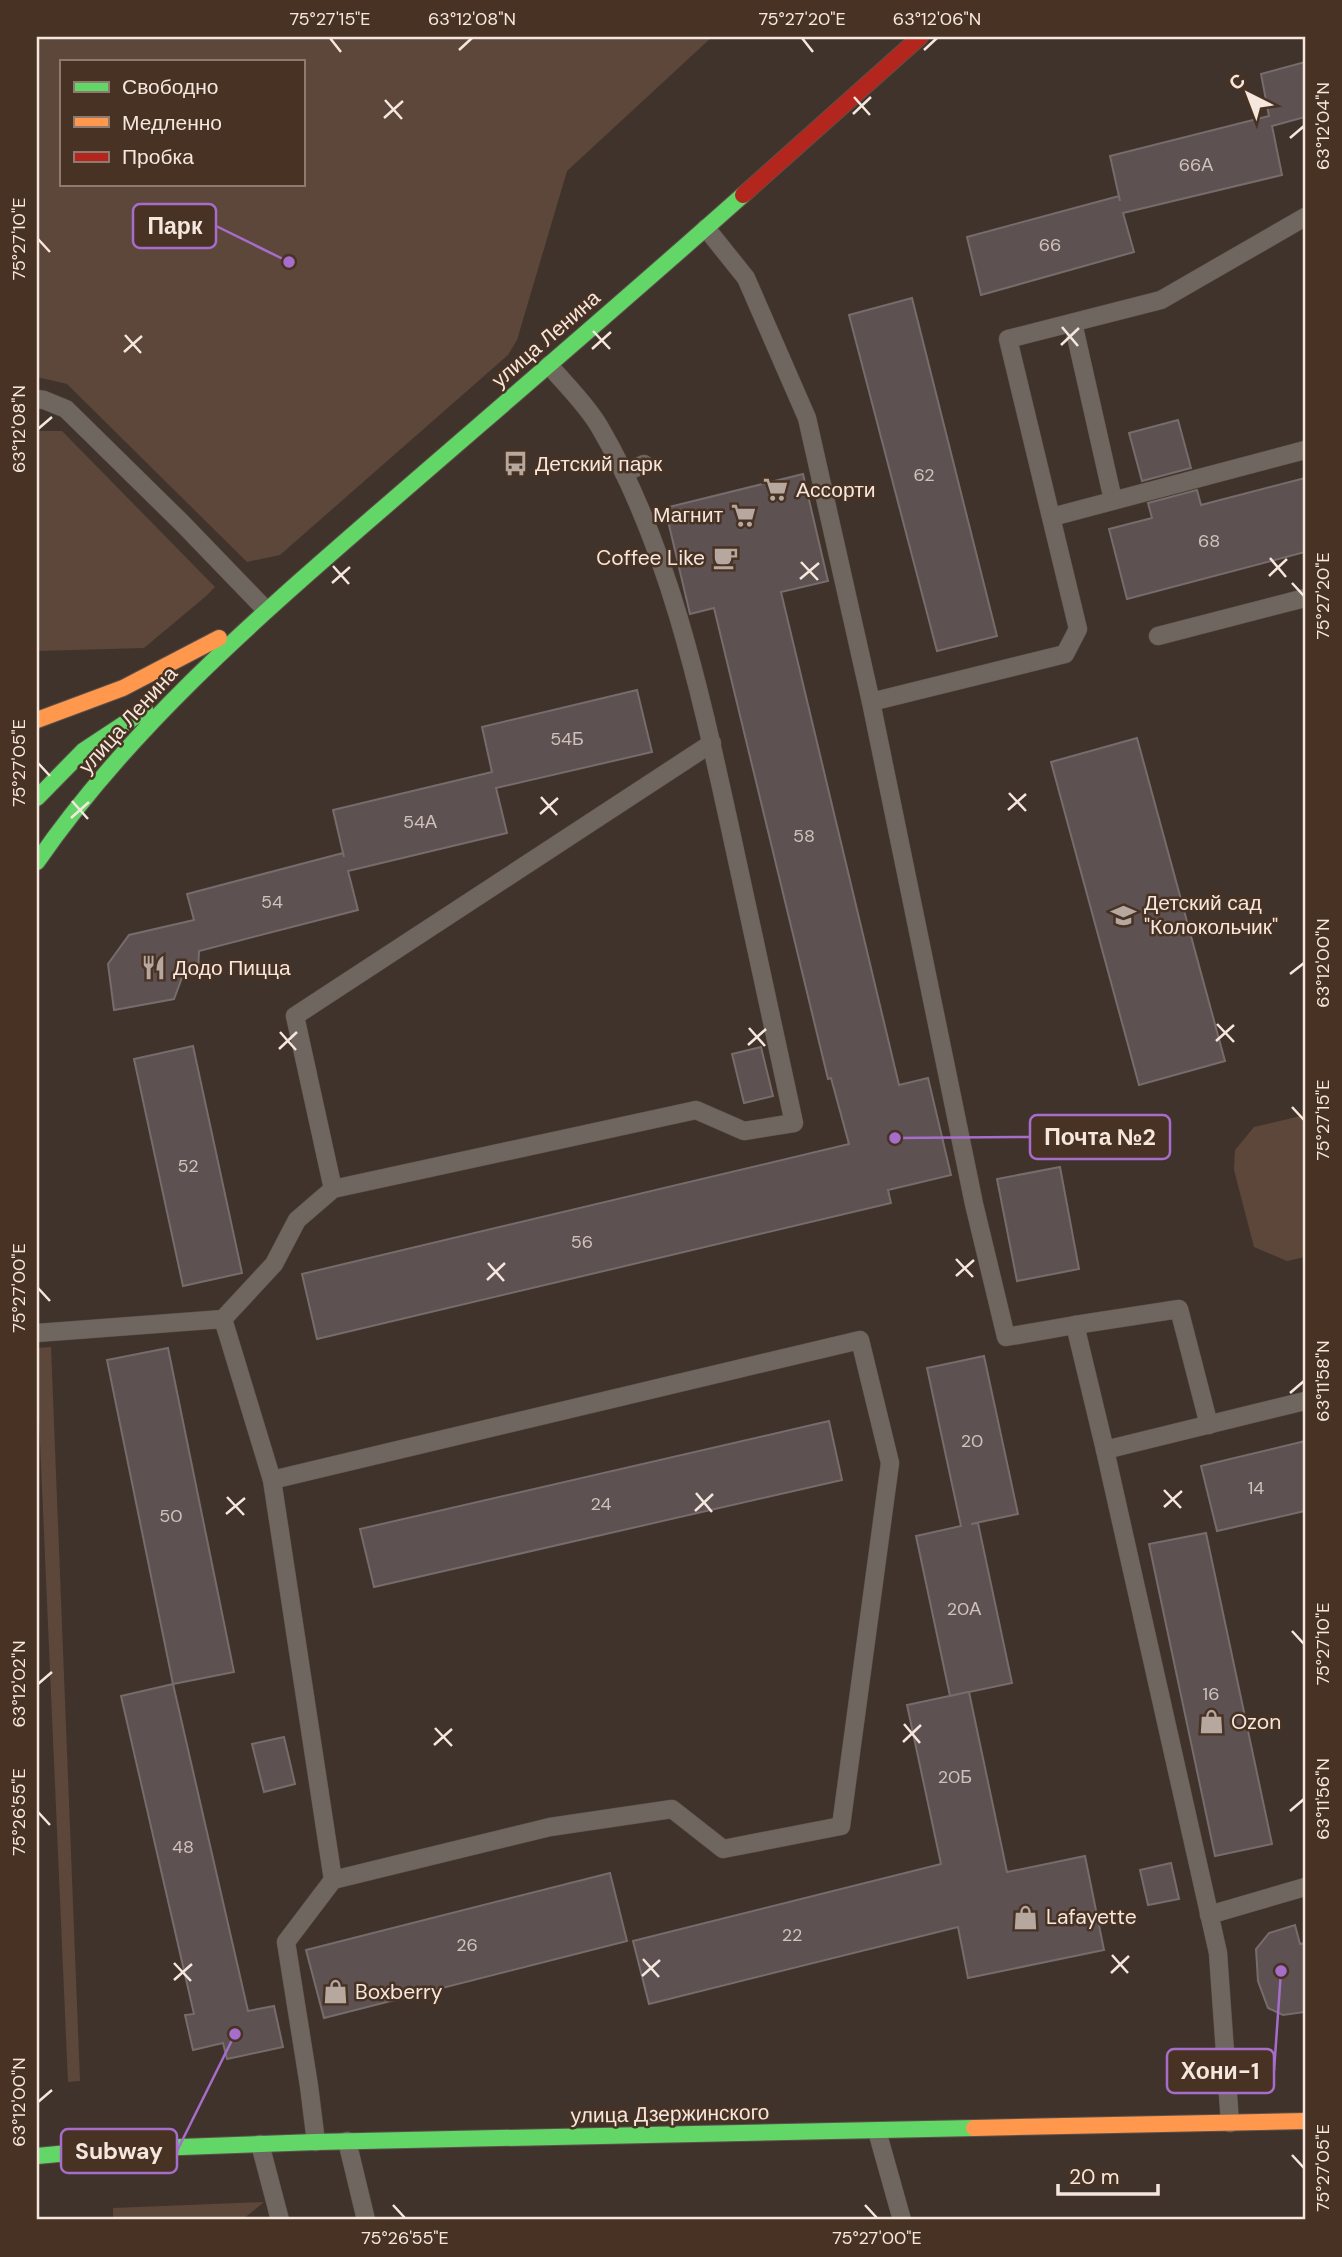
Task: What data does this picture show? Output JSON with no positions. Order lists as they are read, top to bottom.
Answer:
{
  "streets": {
    "main road": ["улица Ленина", "улица Дзержинского"]
  },
  "places": {
    "other": [
      "Парк",
      "Почта №2",
      "Хони-1",
      "Subway"
    ],
    "bus stop": ["Детский парк"],
    "supermarket": ["Ассорти", "Магнит"],
    "cafe": ["Coffee Like"],
    "school or university": ["Детский сад \"Колокольчик\""],
    "restaurant": ["Додо Пицца"],
    "shop": ["Ozon", "Lafayette", "Boxberry"]
  },
  "house_numbers": [
    "66А",
    "66",
    "62",
    "68",
    "54Б",
    "54А",
    "58",
    "54",
    "52",
    "56",
    "20",
    "14",
    "24",
    "50",
    "20А",
    "16",
    "20Б",
    "48",
    "22",
    "26"
  ],
  "legend": ["Свободно", "Медленно", "Пробка"],
  "scale_bar": "20 m",
  "north": "top left",
  "coordinates": [
    "75°27'15\"E",
    "63°12'08\"N",
    "75°27'20\"E",
    "63°12'06\"N",
    "63°12'04\"N",
    "75°27'10\"E",
    "75°27'05\"E",
    "63°12'00\"N",
    "75°27'00\"E",
    "63°11'58\"N",
    "63°12'02\"N",
    "63°11'56\"N",
    "75°26'55\"E"
  ]
}
